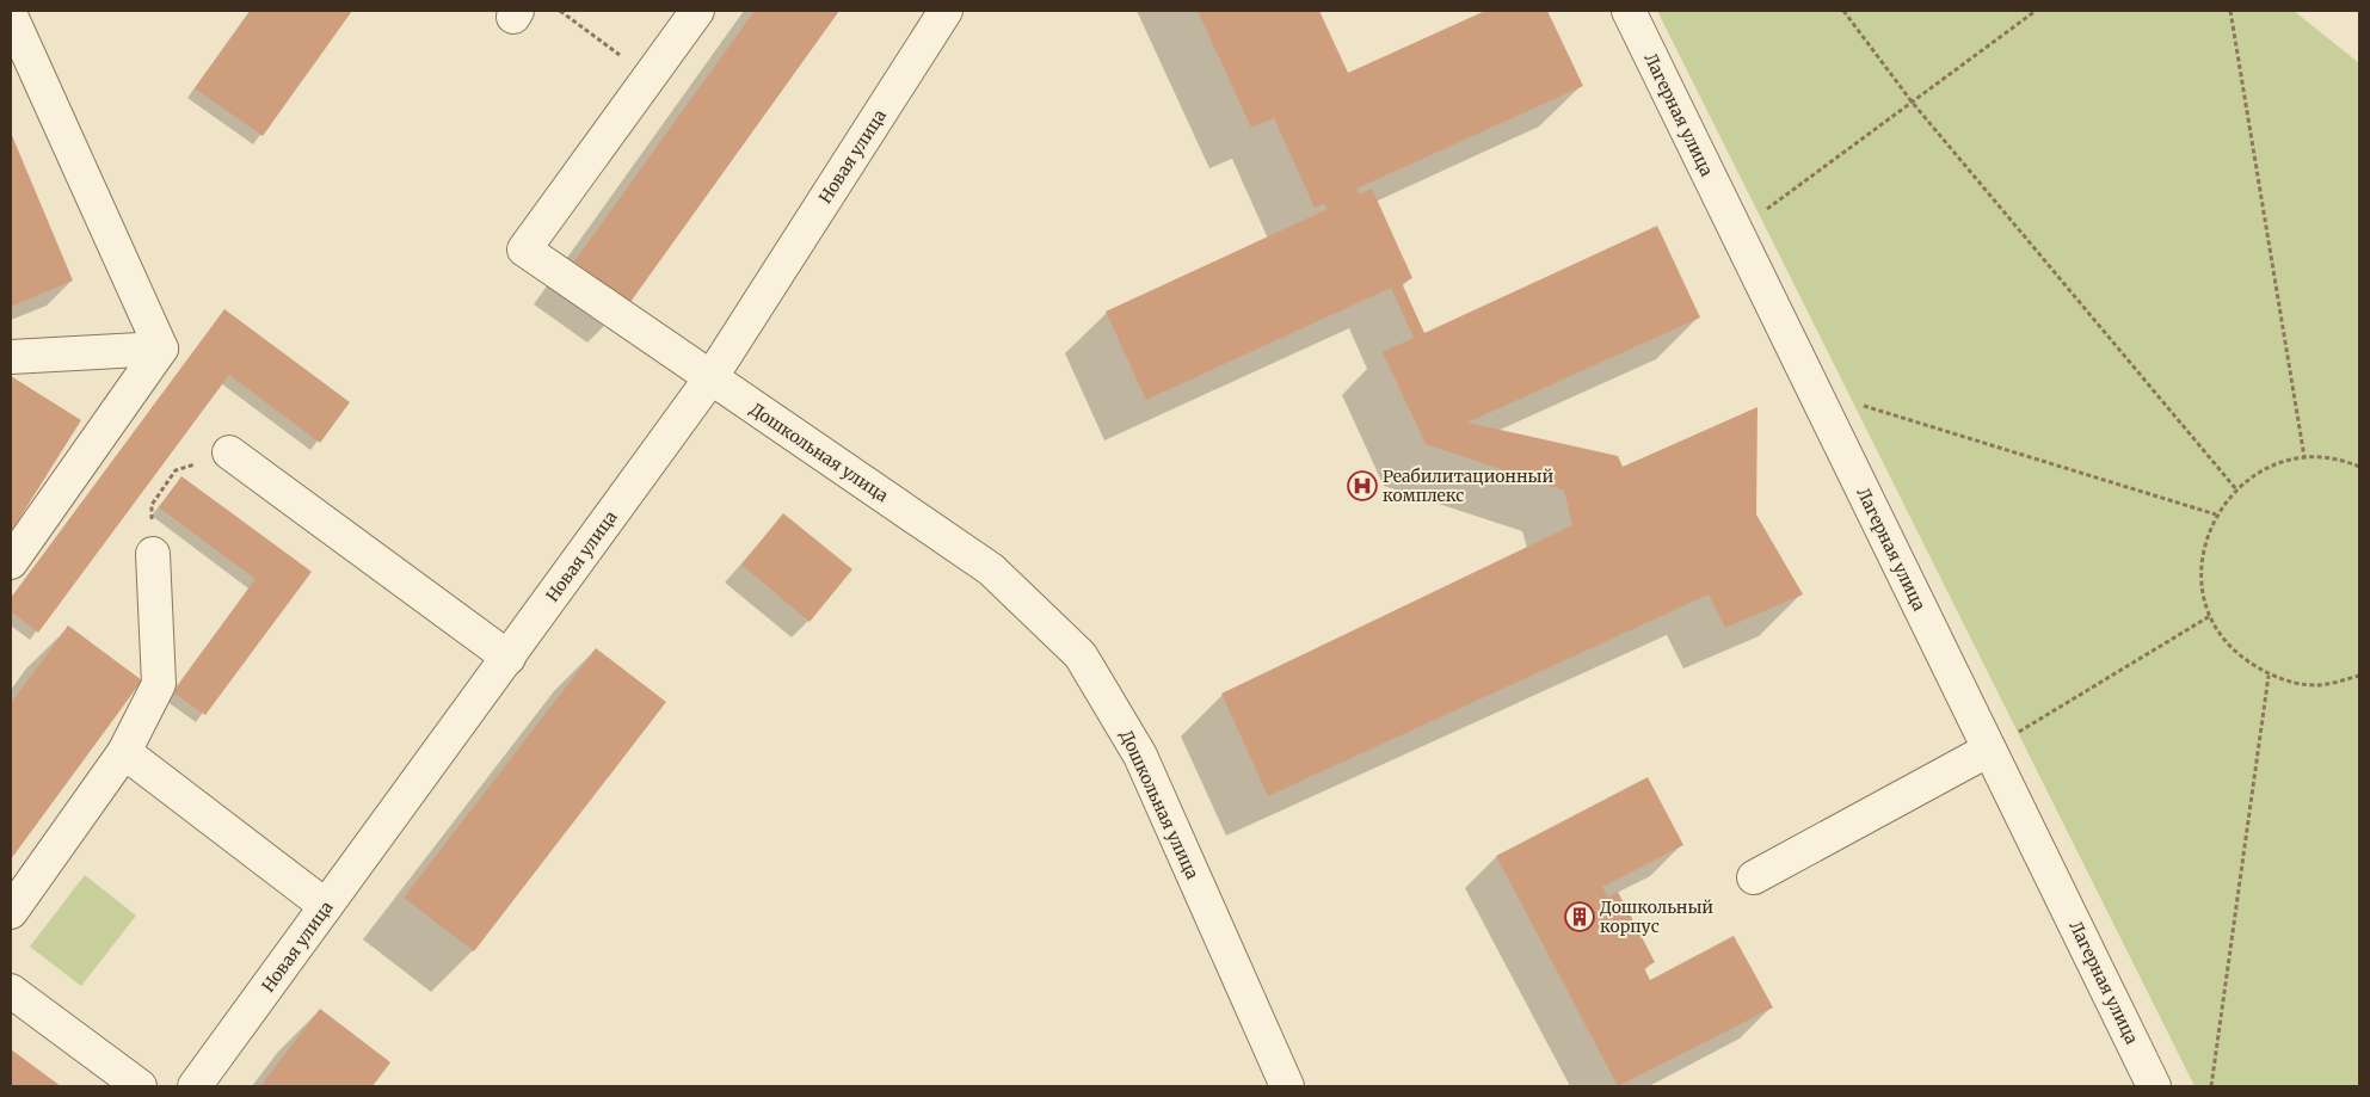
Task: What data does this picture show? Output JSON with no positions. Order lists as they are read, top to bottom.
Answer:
{
  "streets": {
    "street": ["Лагерная улица", "Новая улица", "Дошкольная улица"]
  },
  "crossings": [
    ["Новая улица", "Дошкольная улица"]
  ],
  "places": {
    "hospital": ["Реабилитационный комплекс"],
    "building": ["Дошкольный корпус"]
  }
}
